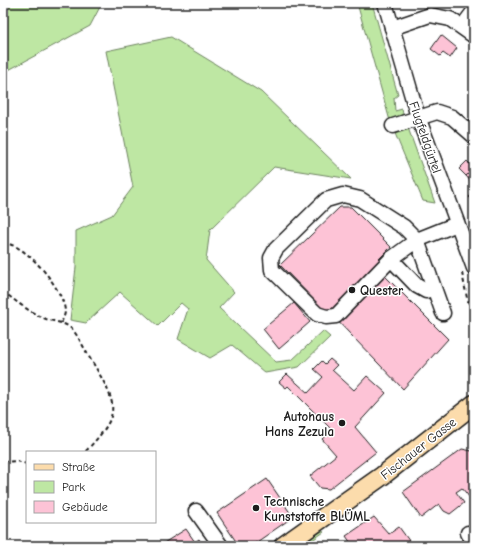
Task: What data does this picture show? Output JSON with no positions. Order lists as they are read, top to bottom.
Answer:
{
  "streets": {
    "main road": ["Fischauer Gasse"],
    "street": ["Flugfeldgürtel"]
  },
  "places": ["Quester", "Autohaus Hans Zezula", "Technische Kunststoffe BLÜML"],
  "legend": ["Straße", "Park", "Gebäude"]
}
